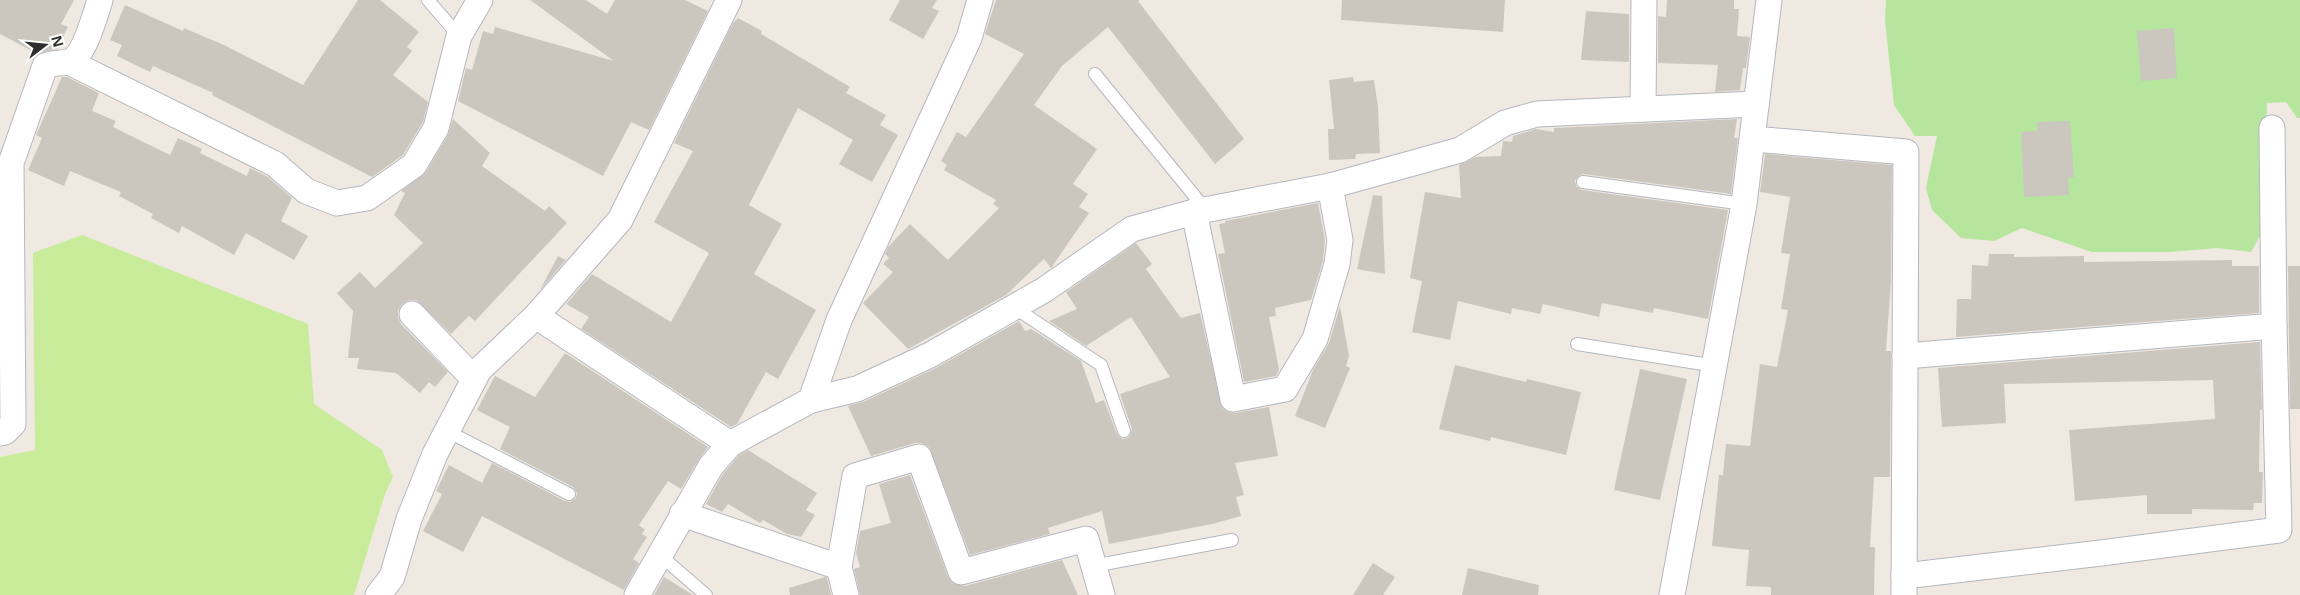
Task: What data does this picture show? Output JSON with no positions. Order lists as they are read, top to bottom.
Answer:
{
  "north": "right"
}
